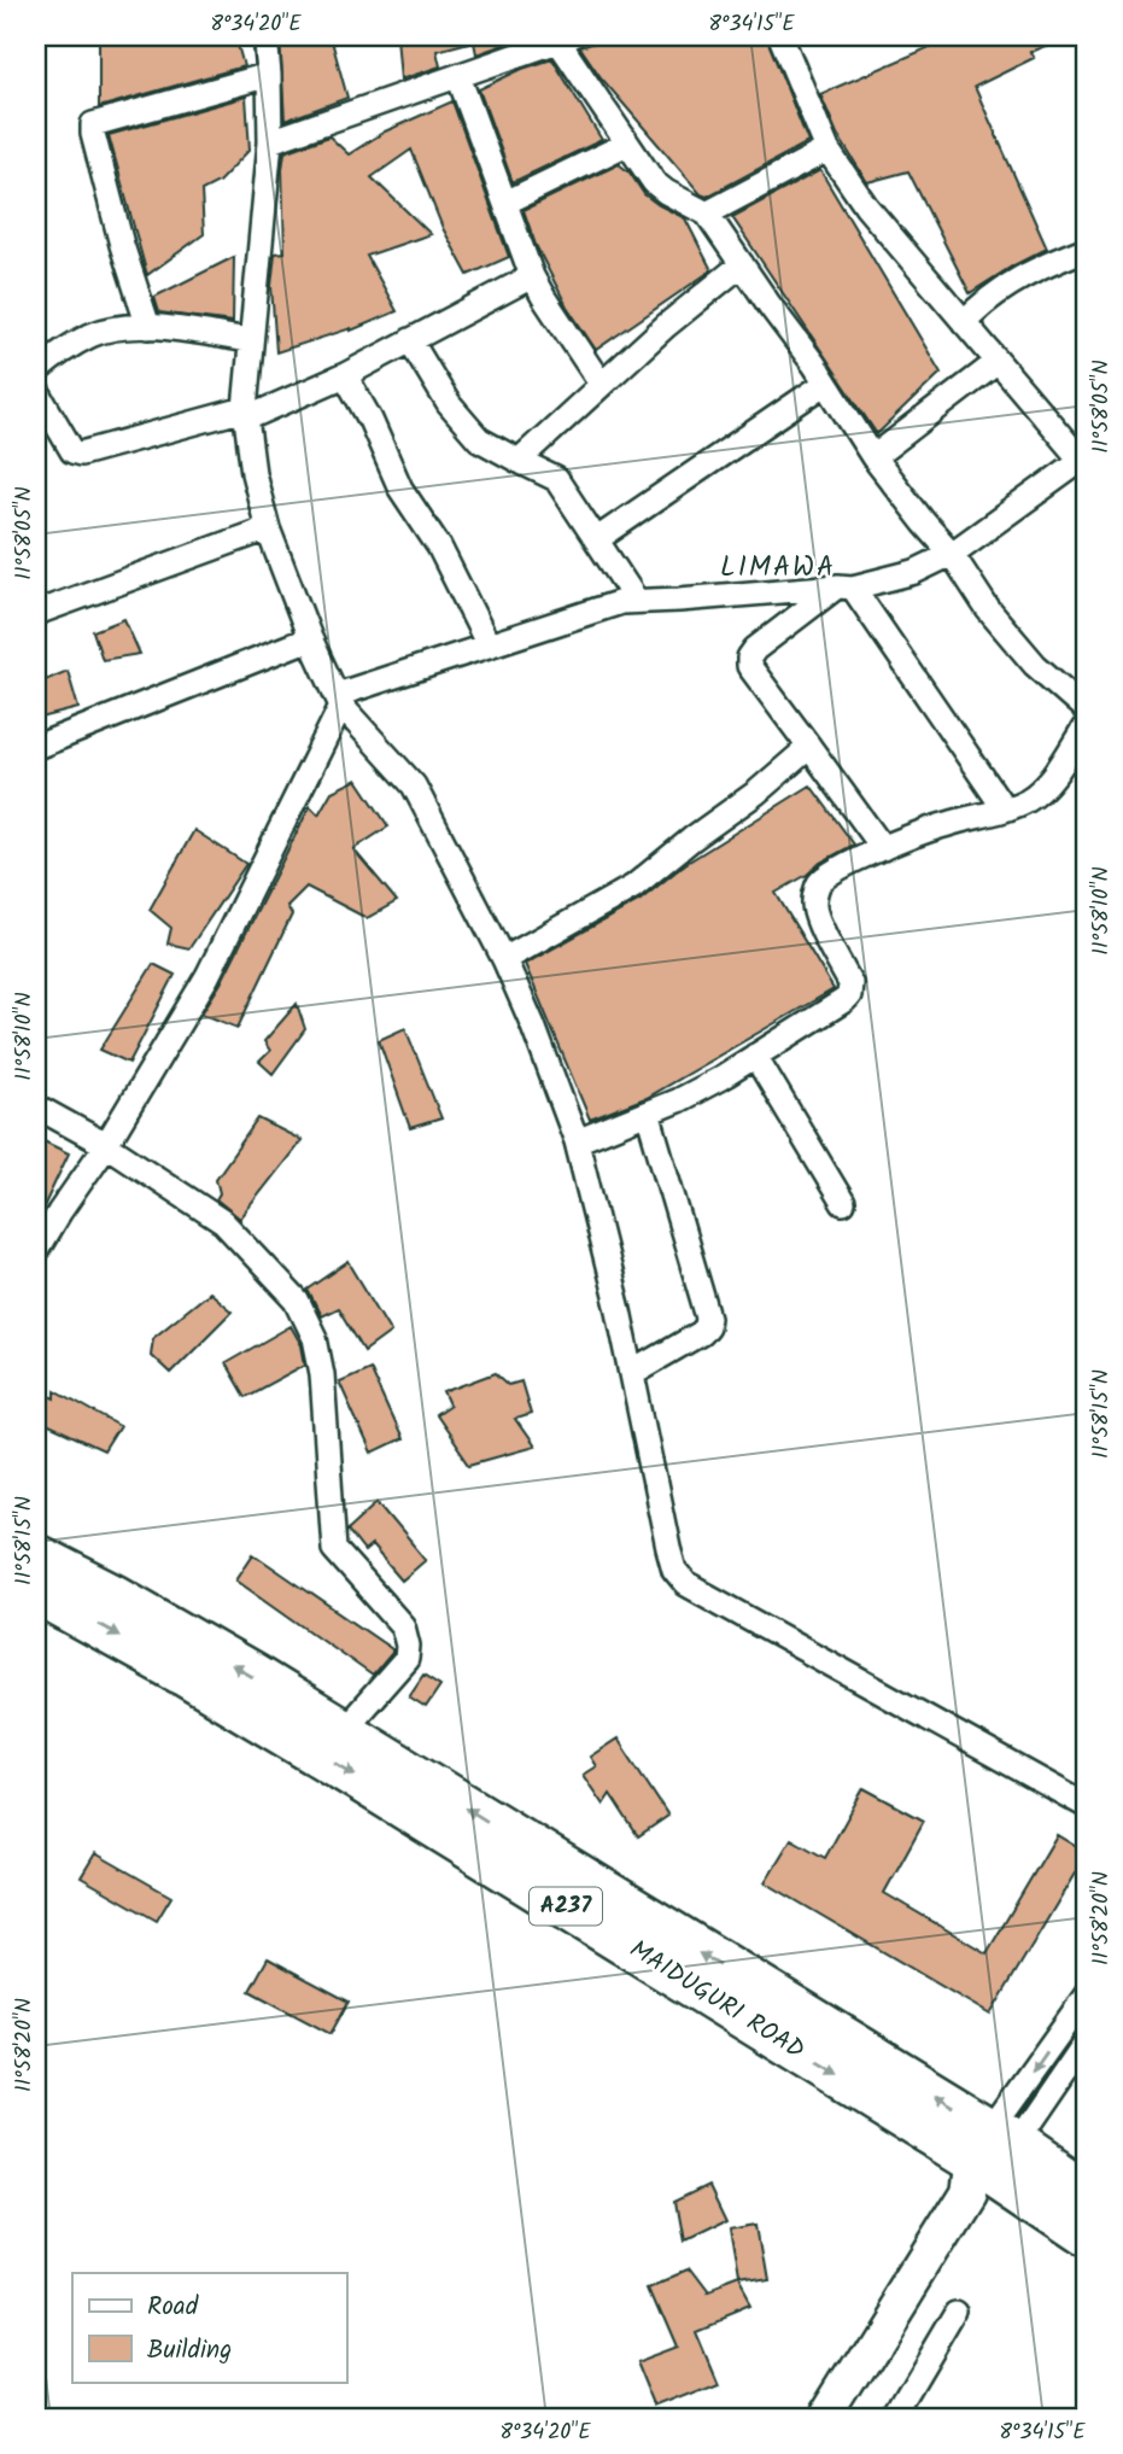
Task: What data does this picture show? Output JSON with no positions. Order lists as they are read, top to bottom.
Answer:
{
  "streets": {
    "highway": ["A237", "MAIDUGURI ROAD"]
  },
  "districts": ["LIMAWA"],
  "legend": ["Road", "Building"],
  "coordinates": [
    "8°34'20\"E",
    "8°34'15\"E",
    "11°58'05\"N",
    "11°58'10\"N",
    "11°58'15\"N",
    "11°58'20\"N"
  ]
}
